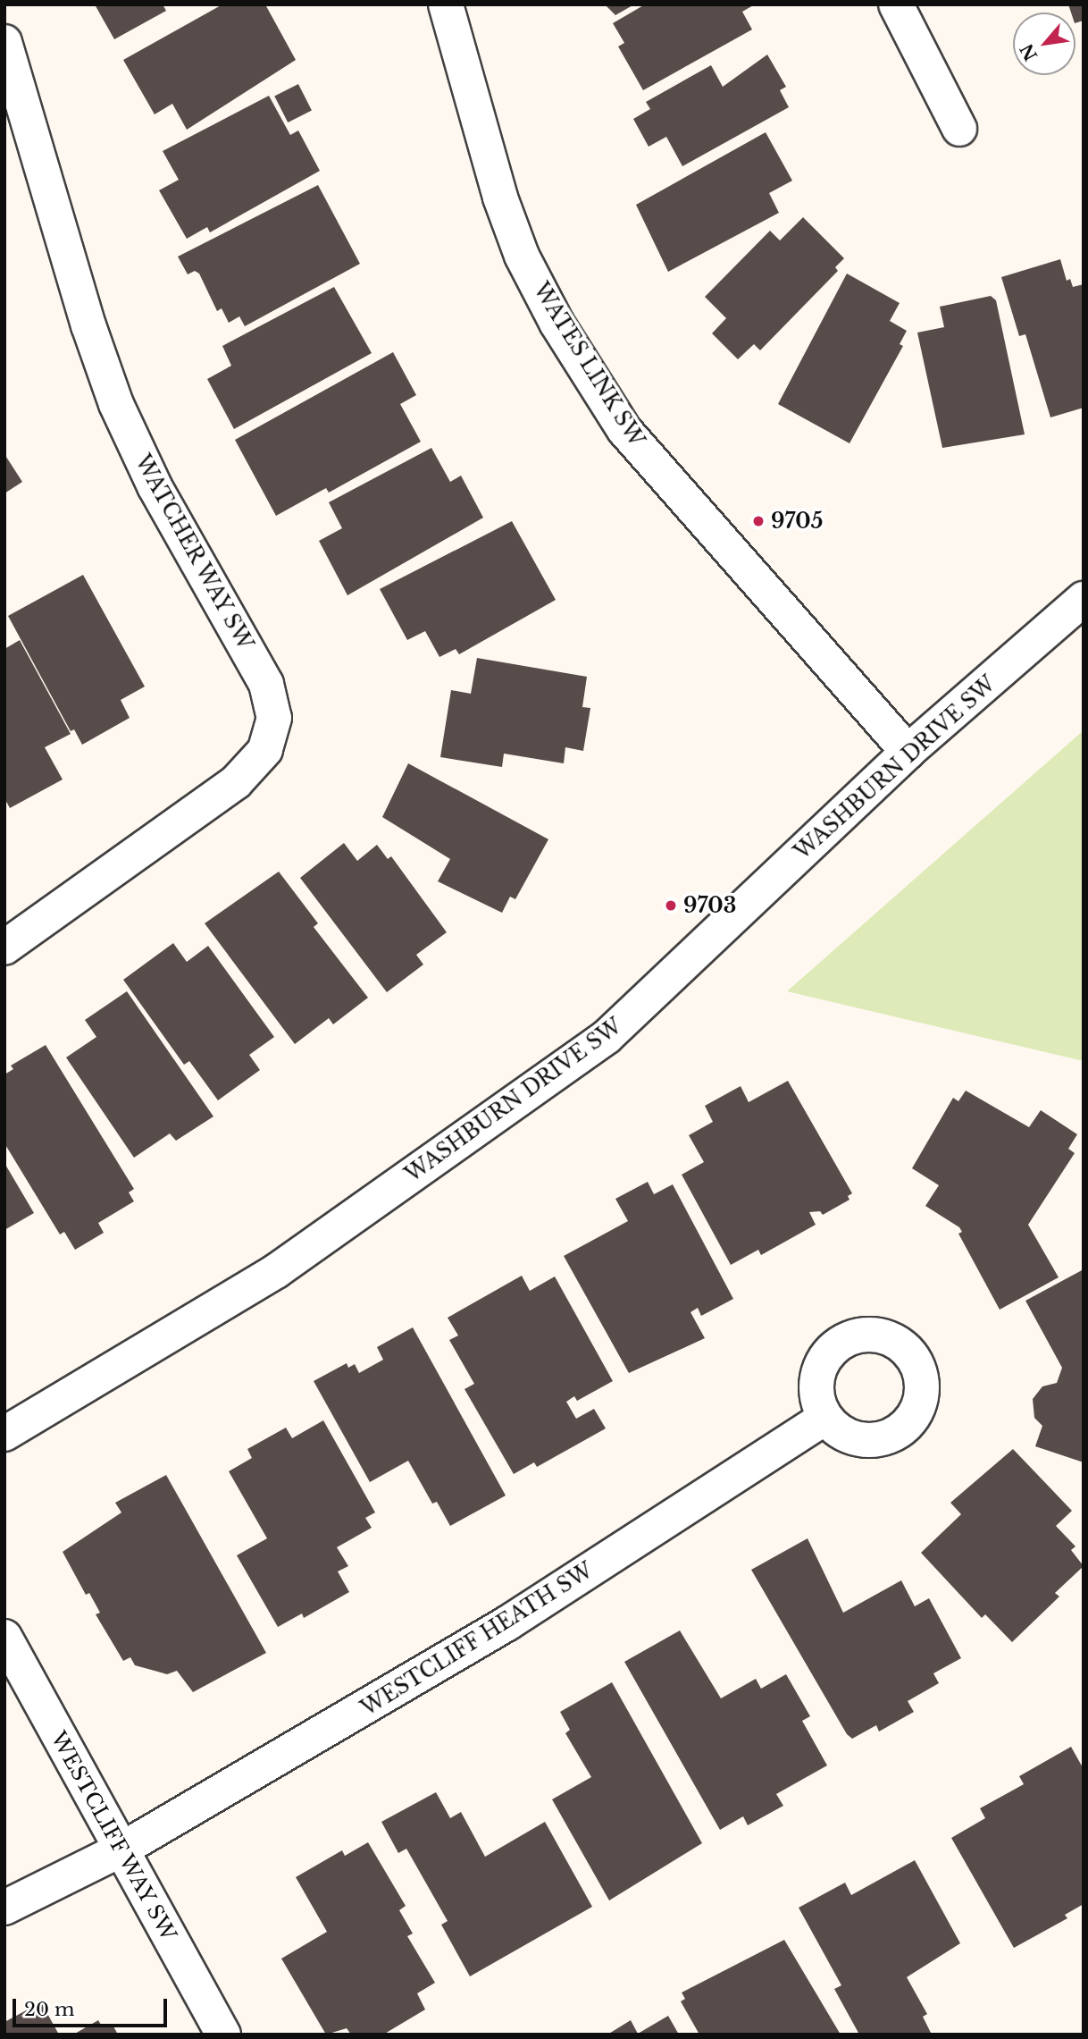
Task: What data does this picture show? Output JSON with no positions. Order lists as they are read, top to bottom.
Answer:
{
  "streets": {
    "street": [
      "WATES LINK SW",
      "WATCHER WAY SW",
      "WASHBURN DRIVE SW",
      "WESTCLIFF HEATH SW",
      "WESTCLIFF WAY SW"
    ]
  },
  "crossings": [
    ["WATES LINK SW", "WASHBURN DRIVE SW"],
    ["WESTCLIFF HEATH SW", "WESTCLIFF WAY SW"]
  ],
  "places": ["9705", "9703"],
  "scale_bar": "20 m",
  "north": "bottom left"
}
